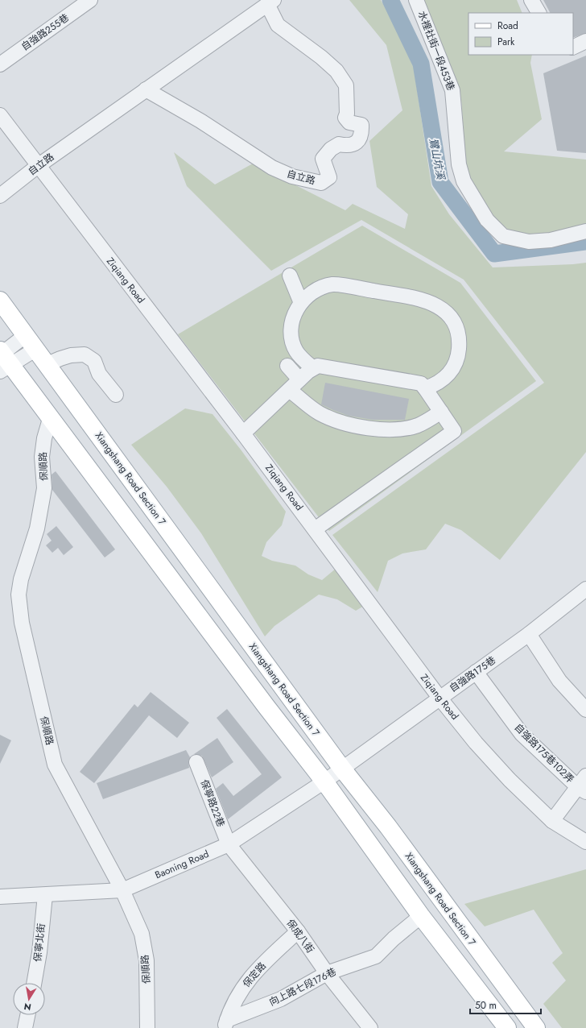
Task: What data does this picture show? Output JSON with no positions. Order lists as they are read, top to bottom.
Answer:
{
  "streets": {
    "main road": ["Xiangshang Road Section 7"],
    "street": [
      "自強路255巷",
      "水裡社街一段453巷",
      "自立路",
      "Ziqiang Road",
      "保順路",
      "自強路175巷",
      "自強路175巷102弄",
      "保寧路22巷",
      "Baoning Road",
      "保成八街",
      "保寧北街",
      "保定路",
      "向上路七段176巷"
    ]
  },
  "crossings": [
    ["自立路", "Ziqiang Road"],
    ["Ziqiang Road", "自強路175巷"],
    ["保順路", "Baoning Road"],
    ["Xiangshang Road Section 7", "自強路175巷"],
    ["Xiangshang Road Section 7", "Baoning Road"],
    ["自強路175巷", "自強路175巷102弄"],
    ["自強路175巷", "Baoning Road"],
    ["保寧路22巷", "Baoning Road"],
    ["保寧路22巷", "保成八街"],
    ["Baoning Road", "保成八街"],
    ["Baoning Road", "保寧北街"],
    ["保成八街", "保定路"],
    ["保成八街", "向上路七段176巷"],
    ["保定路", "向上路七段176巷"]
  ],
  "water": ["鷺山坑溪"],
  "legend": ["Road", "Park"],
  "scale_bar": "50 m",
  "north": "bottom"
}
